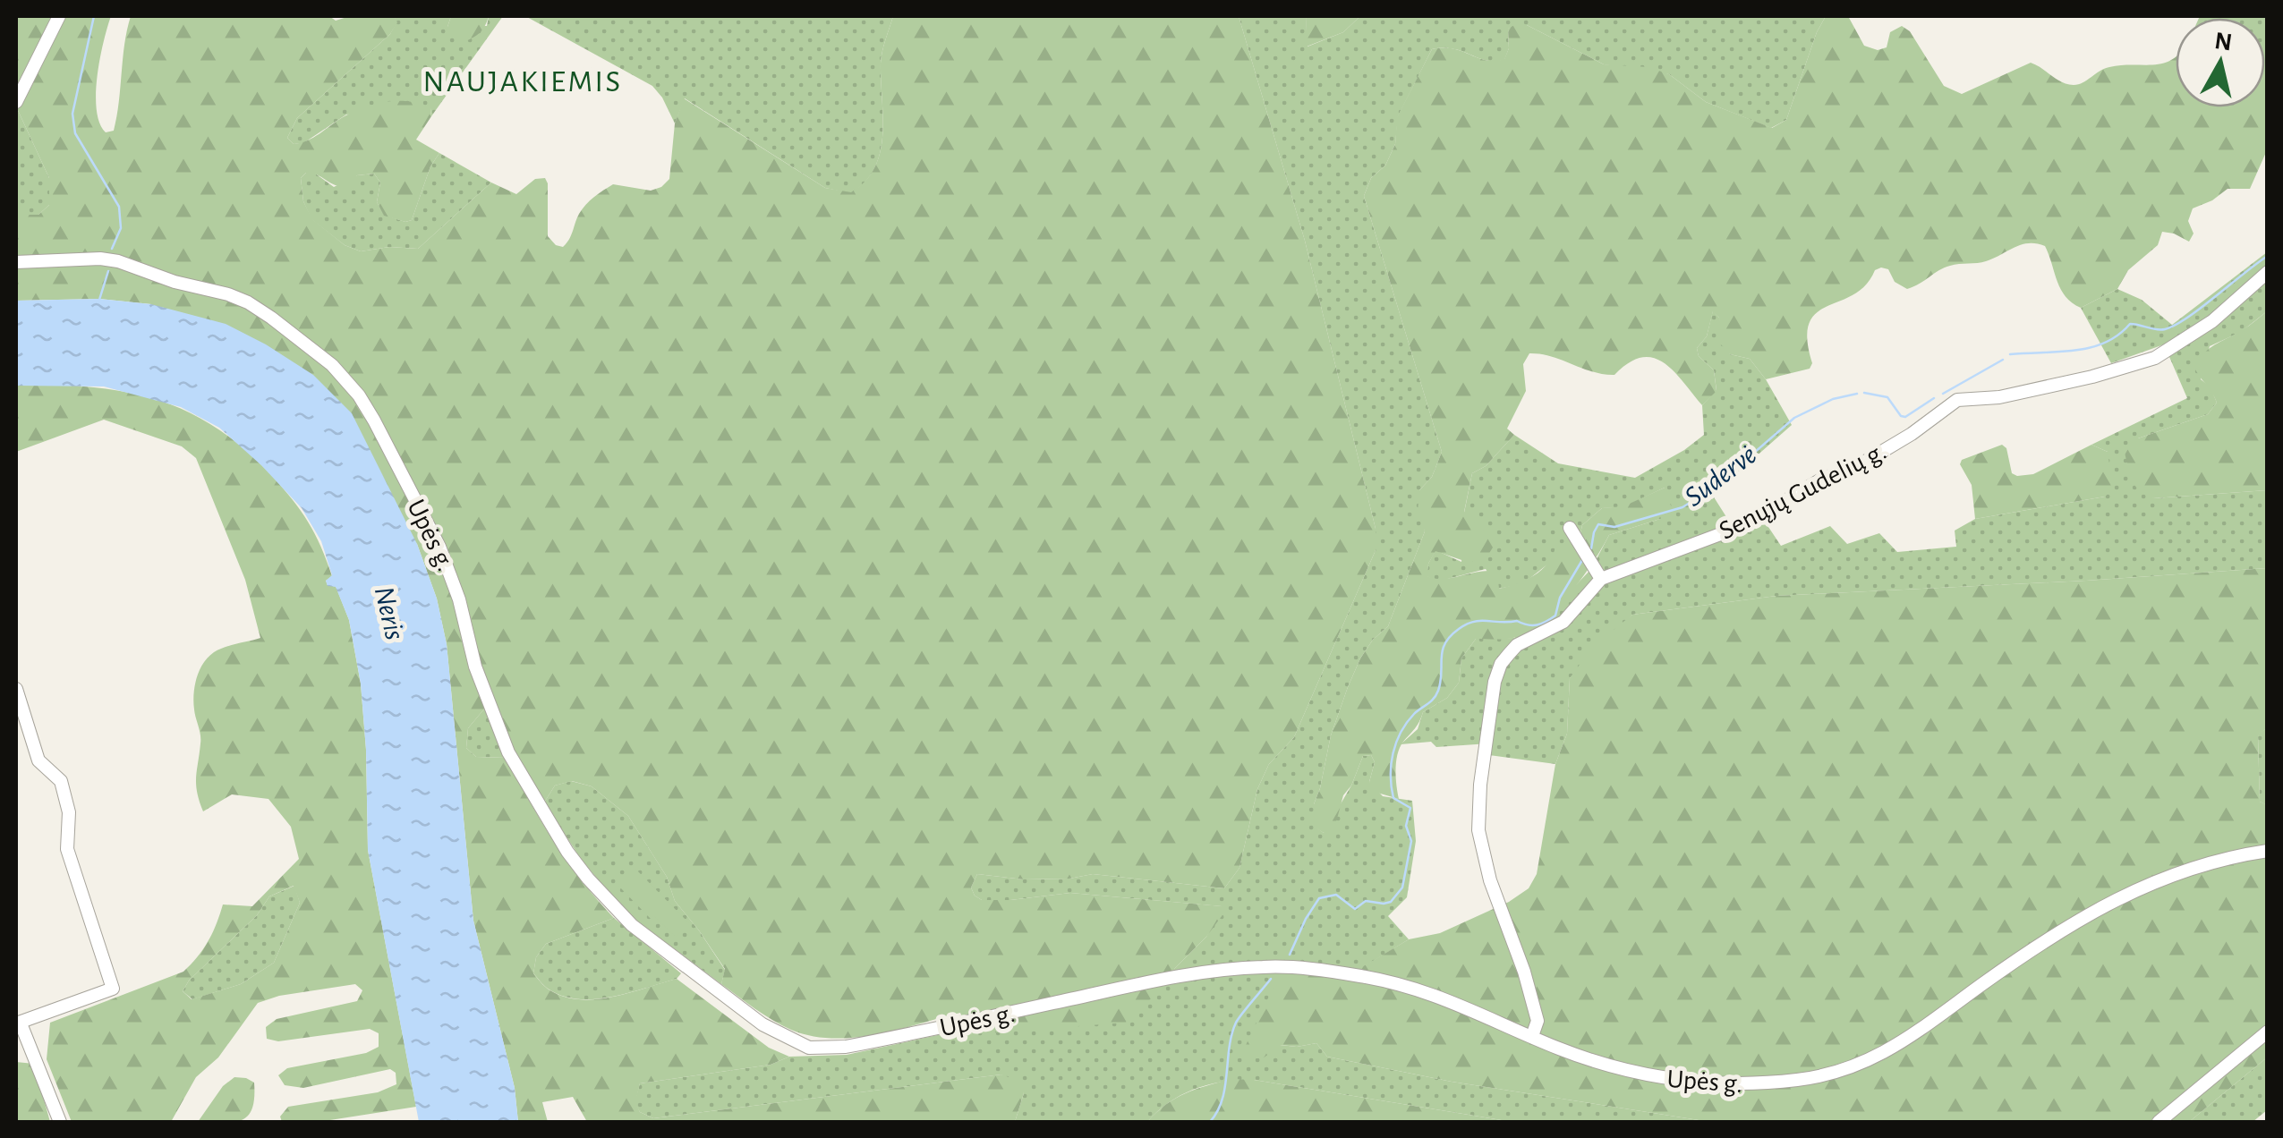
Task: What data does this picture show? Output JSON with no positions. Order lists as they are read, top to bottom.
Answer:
{
  "streets": {
    "street": ["Senųjų Gudelių g.", "Upės g."]
  },
  "crossings": [
    ["Senųjų Gudelių g.", "Upės g."]
  ],
  "districts": ["NAUJAKIEMIS"],
  "water": ["Sudervė", "Neris"],
  "north": "top"
}
